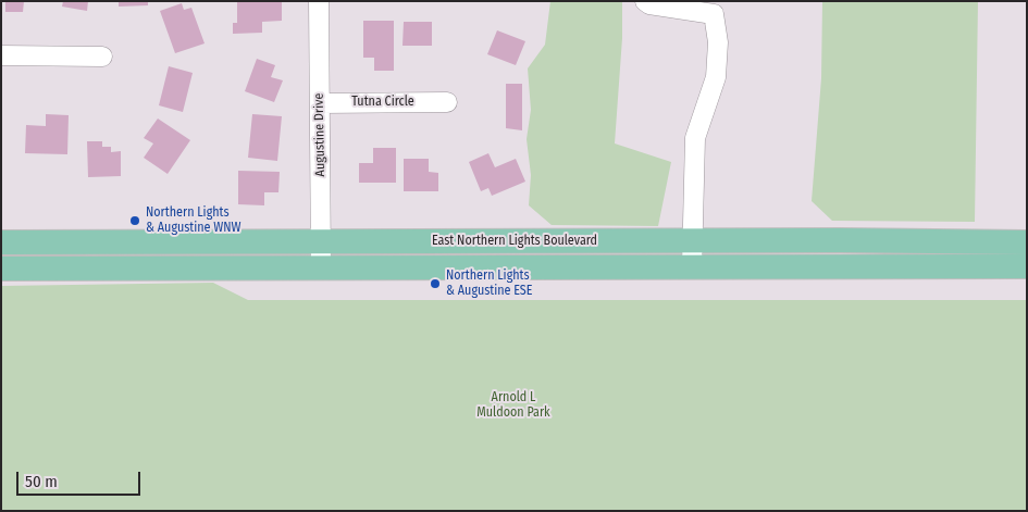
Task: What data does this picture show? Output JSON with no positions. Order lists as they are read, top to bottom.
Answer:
{
  "streets": {
    "main road": ["East Northern Lights Boulevard"],
    "street": ["Tutna Circle", "Augustine Drive"]
  },
  "crossings": [
    ["Tutna Circle", "Augustine Drive"],
    ["Augustine Drive", "East Northern Lights Boulevard"]
  ],
  "parks": ["Arnold L Muldoon Park"],
  "places": ["Northern Lights & Augustine WNW", "Northern Lights & Augustine ESE"],
  "scale_bar": "50 m"
}
